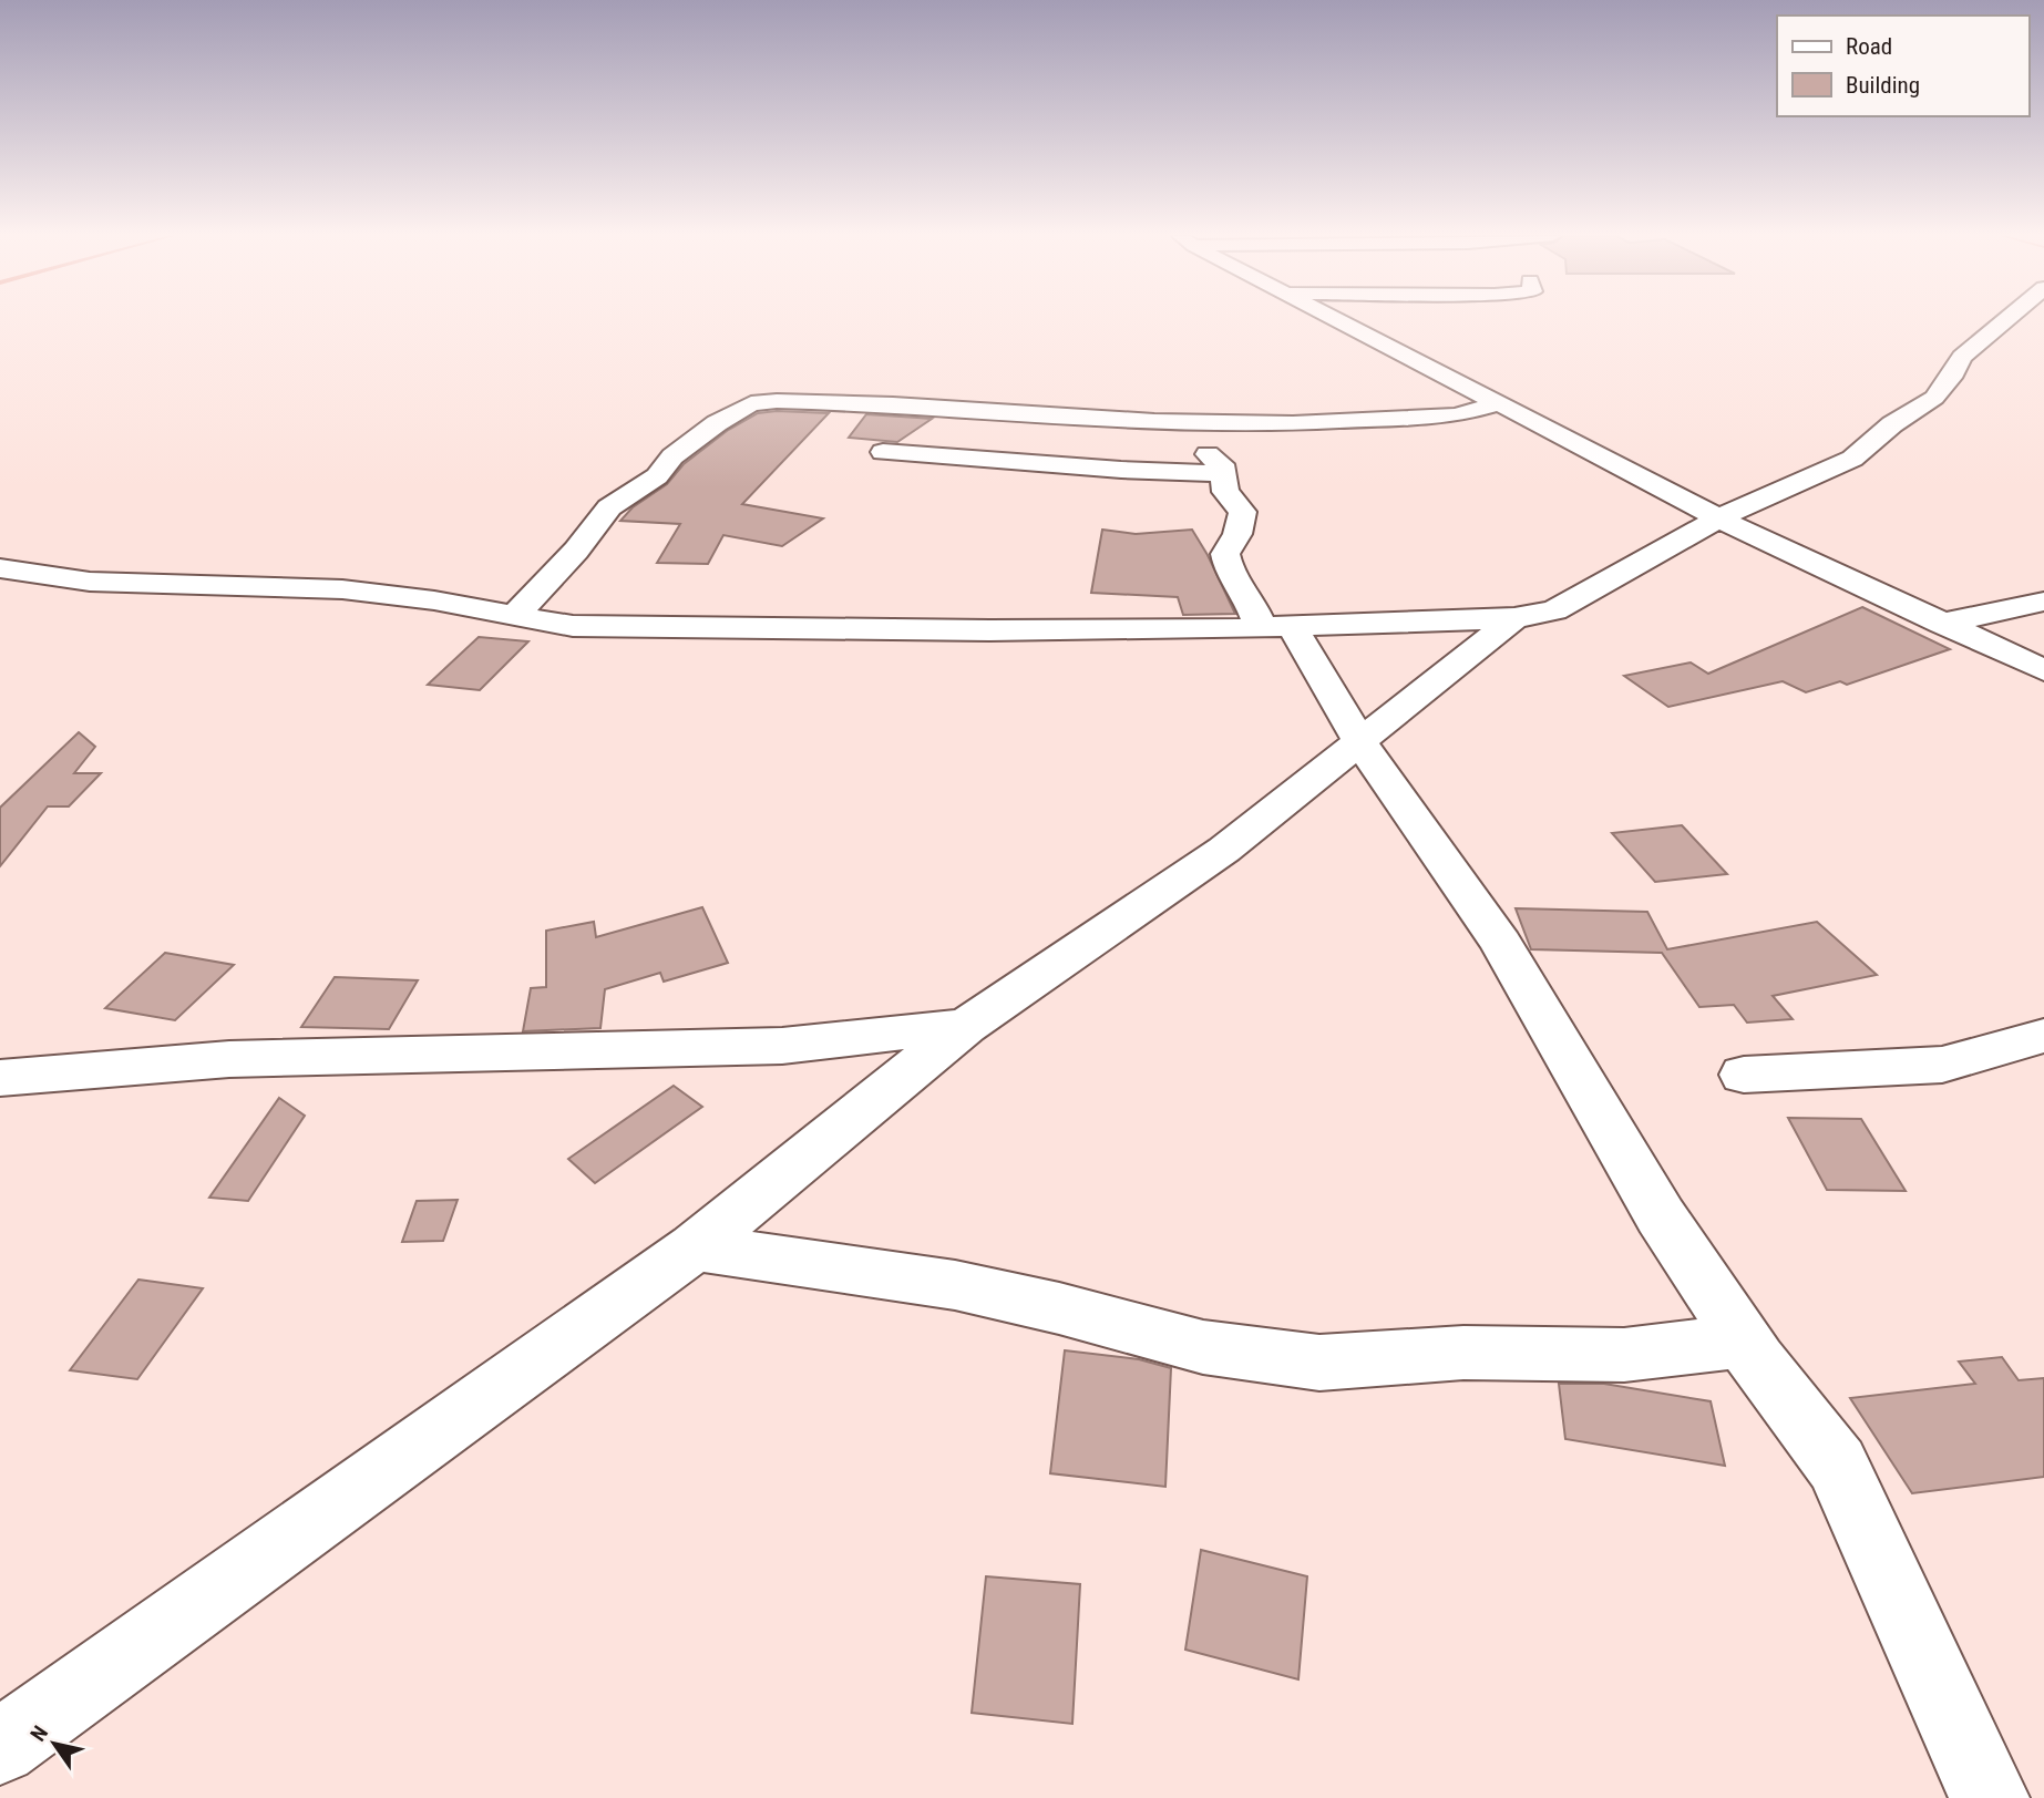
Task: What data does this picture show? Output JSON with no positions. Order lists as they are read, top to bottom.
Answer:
{
  "legend": ["Road", "Building"],
  "north": "top left"
}
